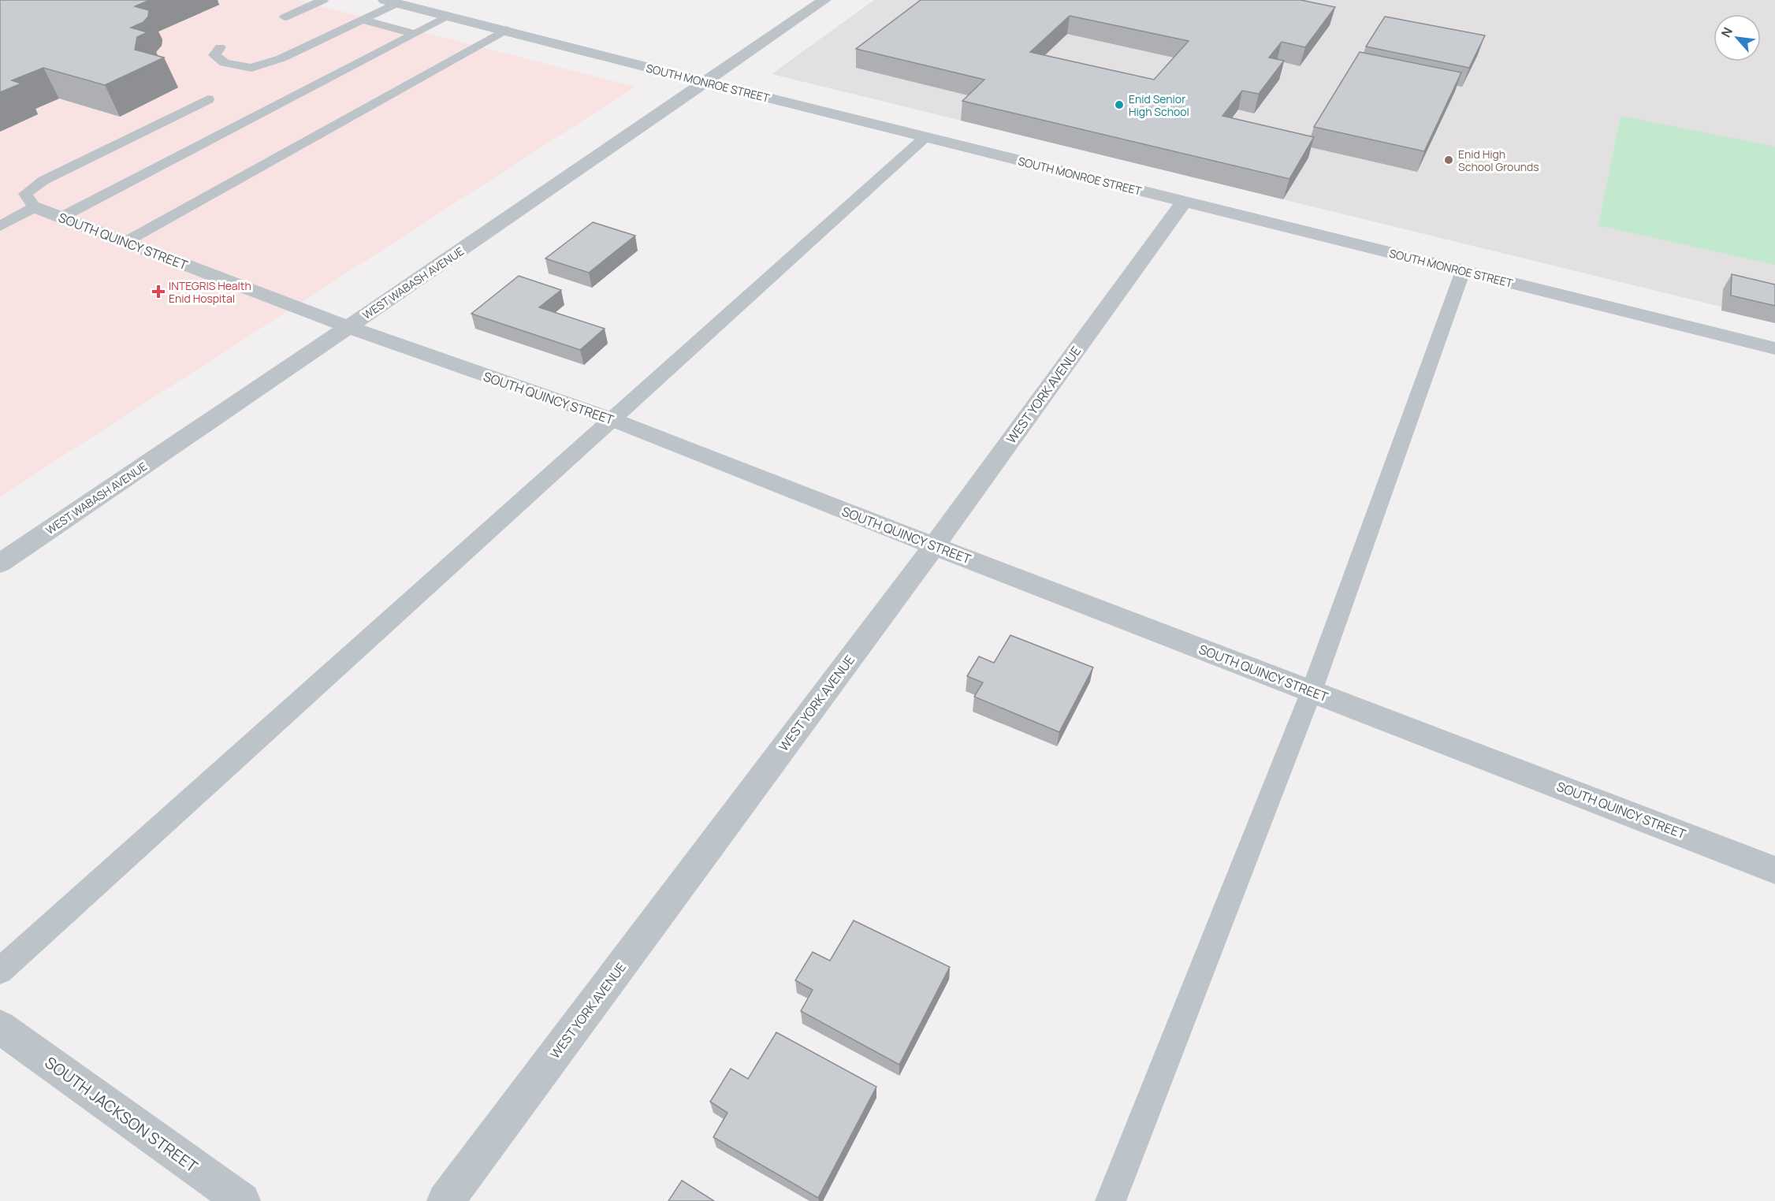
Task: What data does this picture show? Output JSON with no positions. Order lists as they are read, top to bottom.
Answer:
{
  "streets": {
    "street": [
      "SOUTH MONROE STREET",
      "SOUTH QUINCY STREET",
      "WEST WABASH AVENUE",
      "WEST YORK AVENUE",
      "SOUTH JACKSON STREET"
    ]
  },
  "crossings": [
    ["SOUTH MONROE STREET", "WEST WABASH AVENUE"],
    ["SOUTH MONROE STREET", "WEST YORK AVENUE"],
    ["SOUTH QUINCY STREET", "WEST WABASH AVENUE"],
    ["SOUTH QUINCY STREET", "WEST YORK AVENUE"]
  ],
  "places": {
    "other": ["Enid Senior High School", "Enid High School Grounds"],
    "health": ["INTEGRIS Health Enid Hospital"]
  },
  "north": "top left"
}
